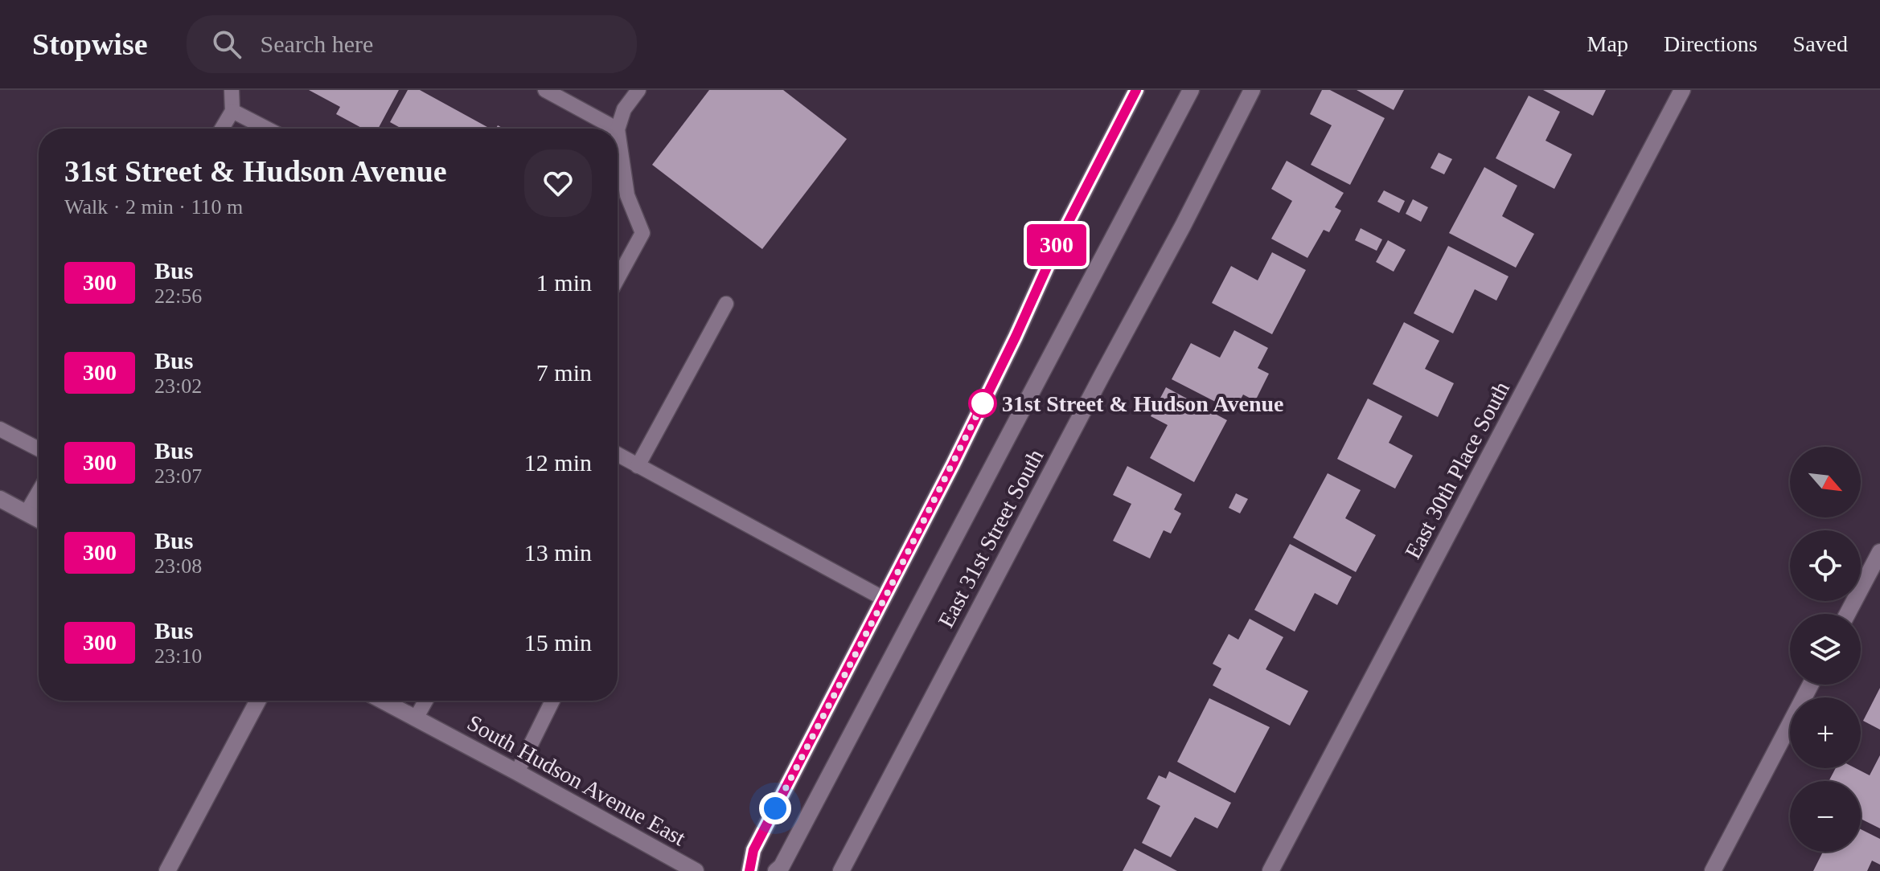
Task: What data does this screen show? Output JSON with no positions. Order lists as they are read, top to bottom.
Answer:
{
  "streets": {
    "street": ["East 30th Place South", "East 31st Street South", "South Hudson Avenue East"]
  },
  "places": ["31st Street & Hudson Avenue"],
  "lines": ["bus line 300"],
  "north": "bottom right",
  "page": {
    "header": "Stopwise",
    "search": "Search here",
    "nav": ["Map", "Directions", "Saved"],
    "on_map": "300",
    "heading": ["31st Street & Hudson Avenue", "Walk · 2 min · 110 m"],
    "list": [
      {
        "mark": "300",
        "name": "Bus",
        "note": "22:56",
        "value": "1 min"
      },
      {
        "mark": "300",
        "name": "Bus",
        "note": "23:02",
        "value": "7 min"
      },
      {
        "mark": "300",
        "name": "Bus",
        "note": "23:07",
        "value": "12 min"
      },
      {
        "mark": "300",
        "name": "Bus",
        "note": "23:08",
        "value": "13 min"
      },
      {
        "mark": "300",
        "name": "Bus",
        "note": "23:10",
        "value": "15 min"
      }
    ],
    "map_buttons": ["+", "−"]
  }
}
